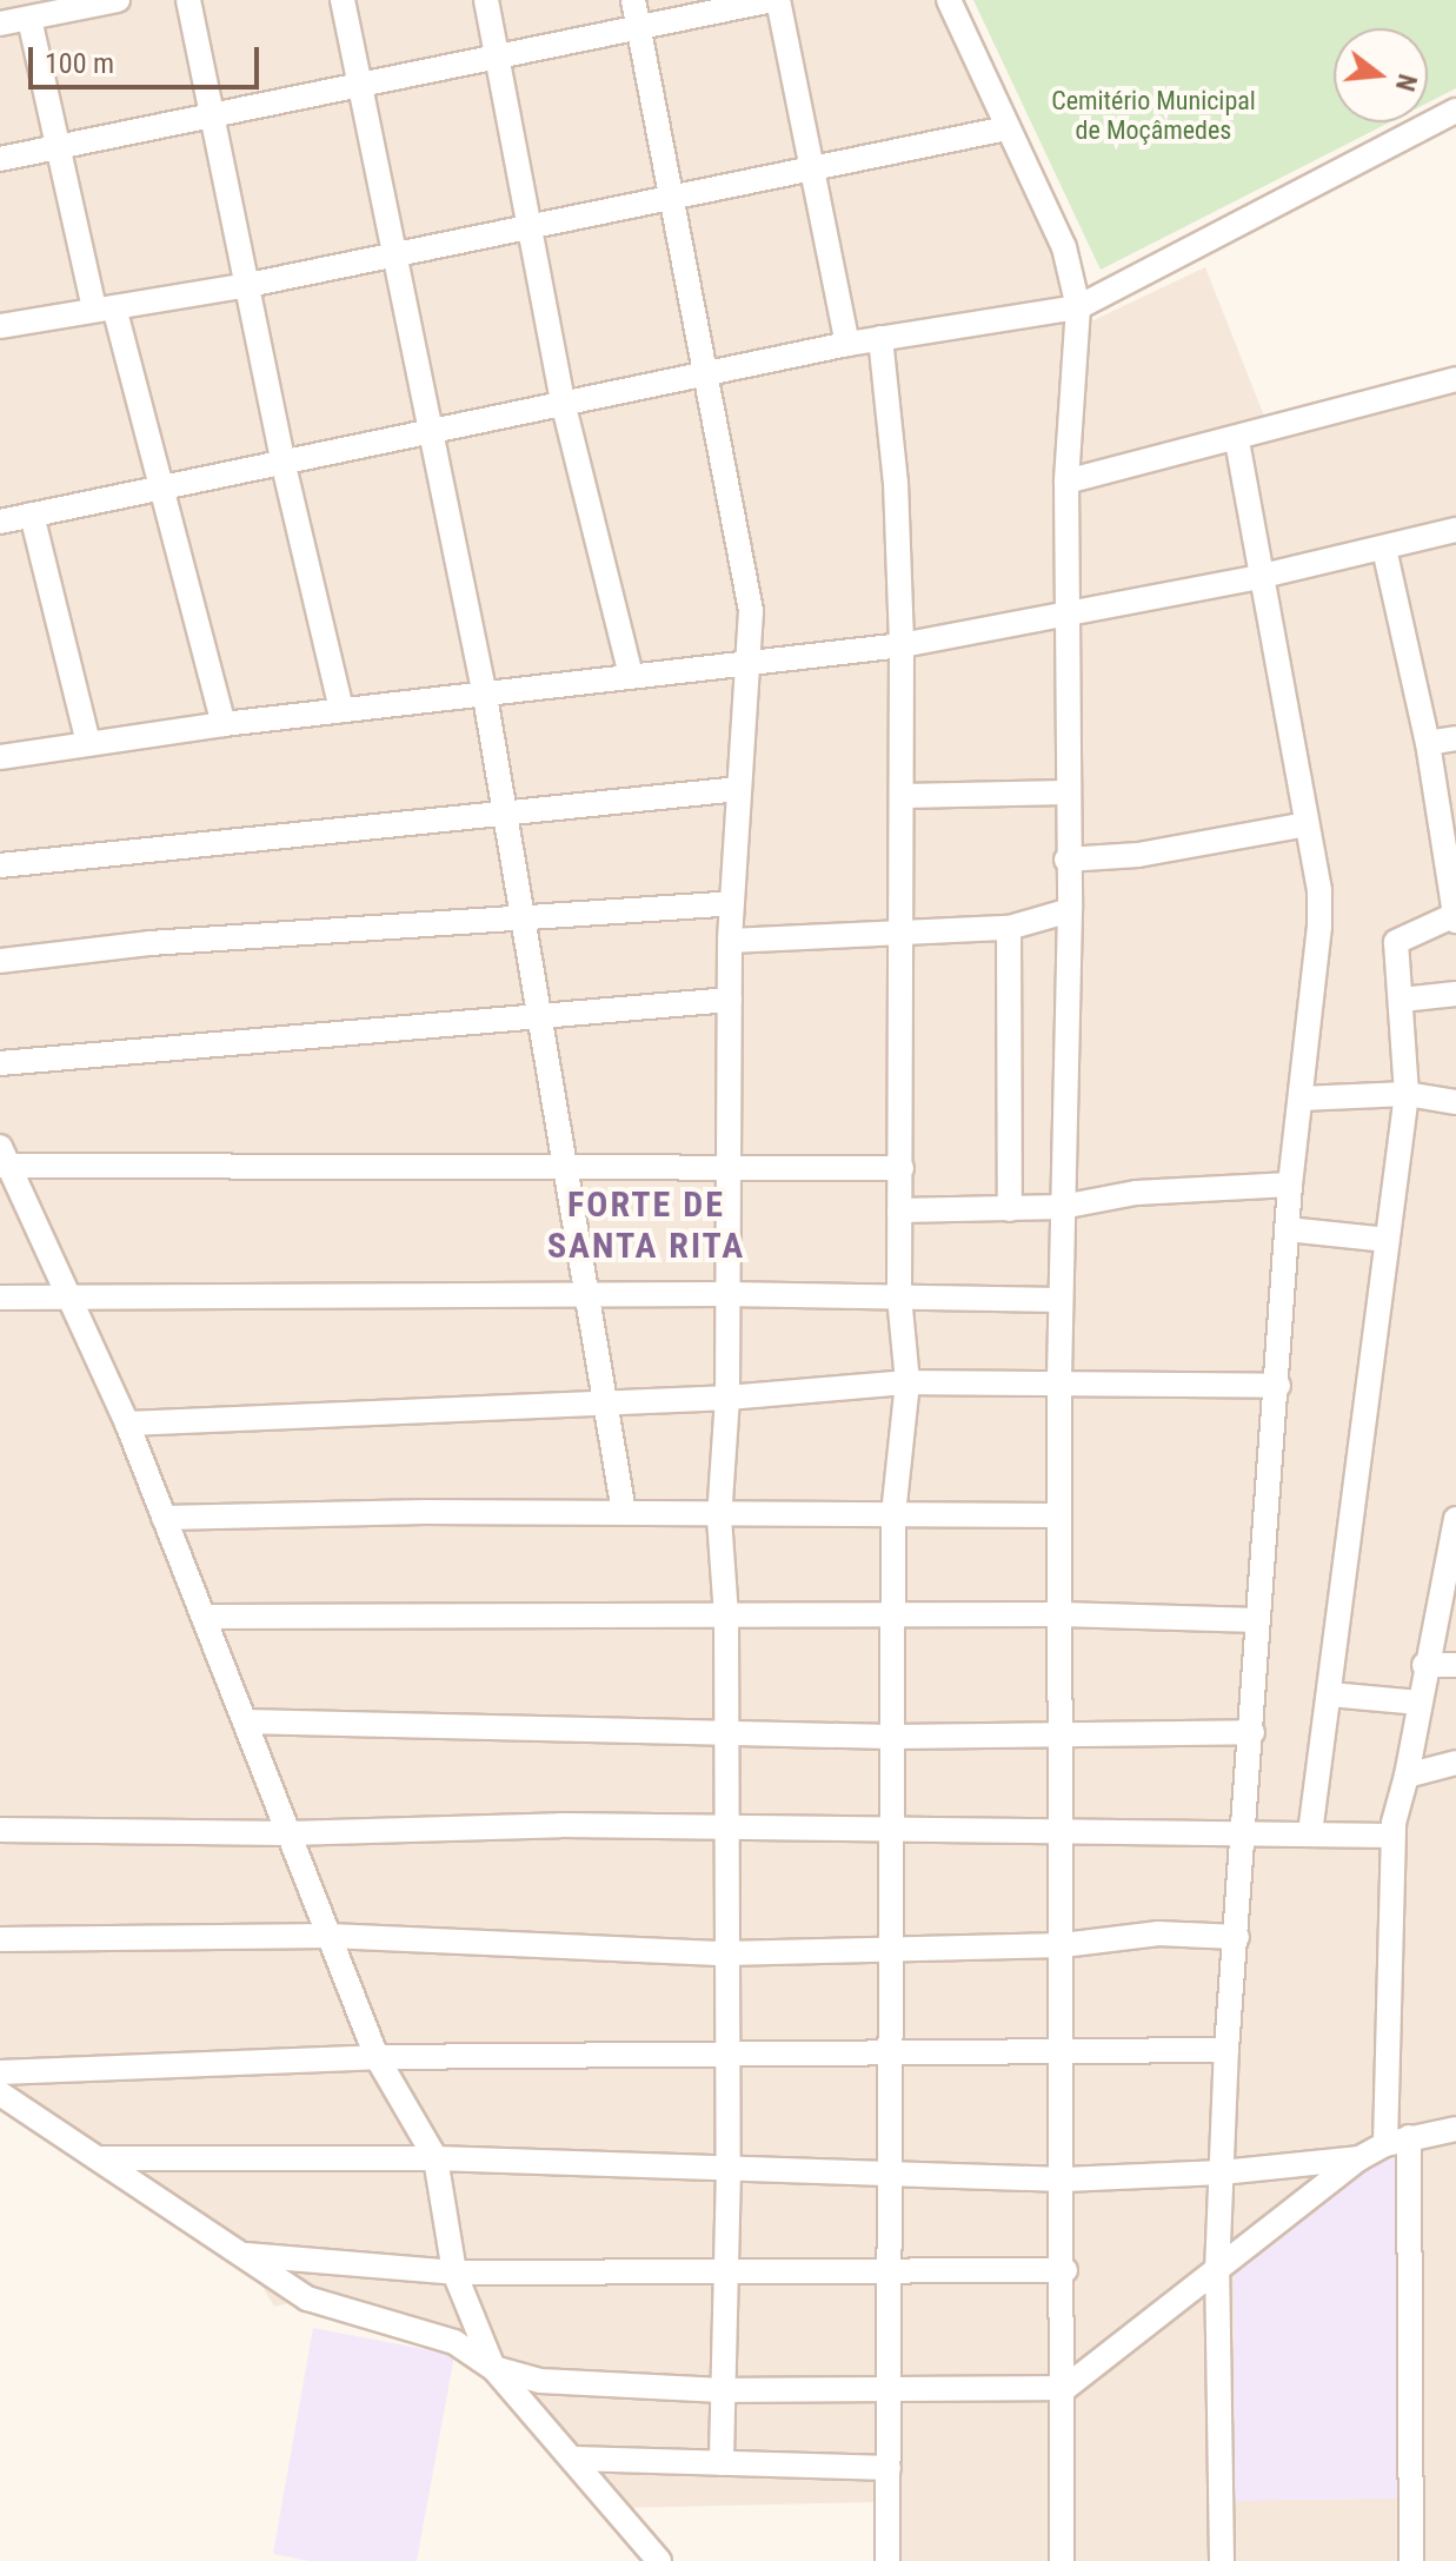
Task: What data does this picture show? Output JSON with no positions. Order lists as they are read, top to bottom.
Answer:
{
  "districts": ["FORTE DE SANTA RITA"],
  "parks": ["Cemitério Municipal de Moçâmedes"],
  "scale_bar": "100 m",
  "north": "right"
}
